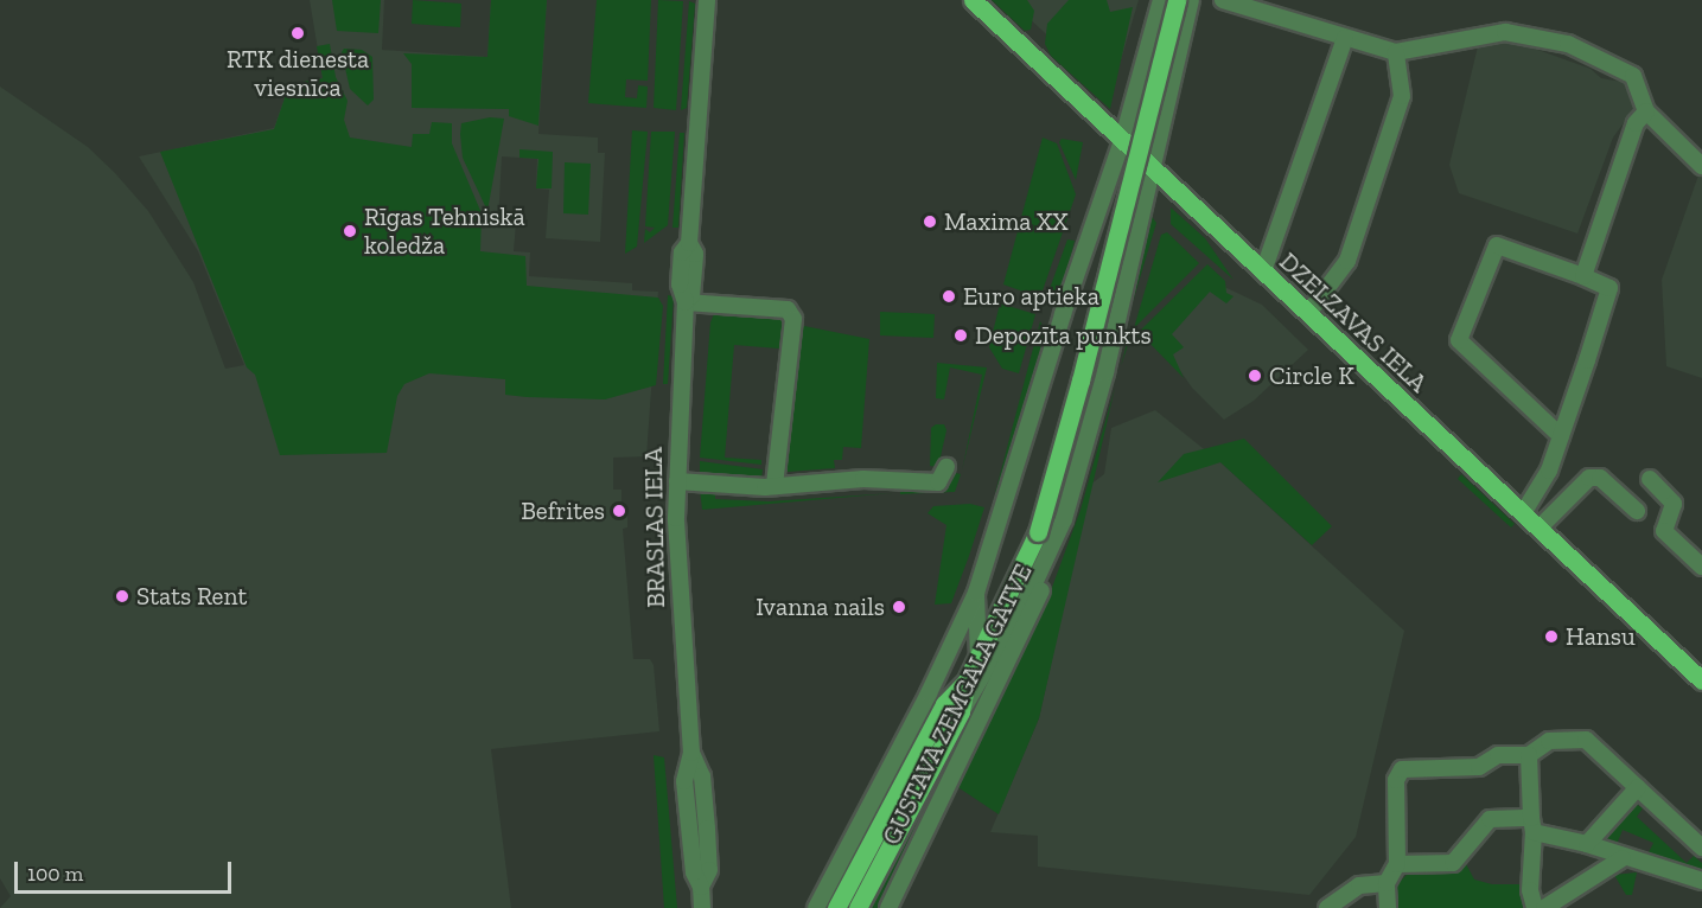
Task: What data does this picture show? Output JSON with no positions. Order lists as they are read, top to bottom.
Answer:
{
  "streets": {
    "main road": ["DZELZAVAS IELA", "GUSTAVA ZEMGALA GATVE"],
    "street": ["BRASLAS IELA"]
  },
  "crossings": [
    ["DZELZAVAS IELA", "GUSTAVA ZEMGALA GATVE"]
  ],
  "places": [
    "RTK dienesta viesnīca",
    "Maxima XX",
    "Rīgas Tehniskā koledža",
    "Euro aptieka",
    "Depozīta punkts",
    "Circle K",
    "Befrites",
    "Stats Rent",
    "Ivanna nails",
    "Hansu"
  ],
  "scale_bar": "100 m"
}
